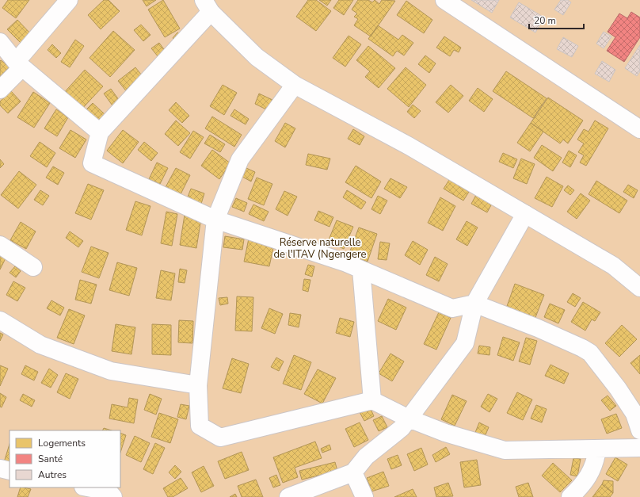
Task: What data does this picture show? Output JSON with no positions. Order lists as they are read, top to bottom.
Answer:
{
  "parks": ["Réserve naturelle de l'ITAV (Ngengere"],
  "legend": ["Logements", "Santé", "Autres"],
  "scale_bar": "20 m"
}
